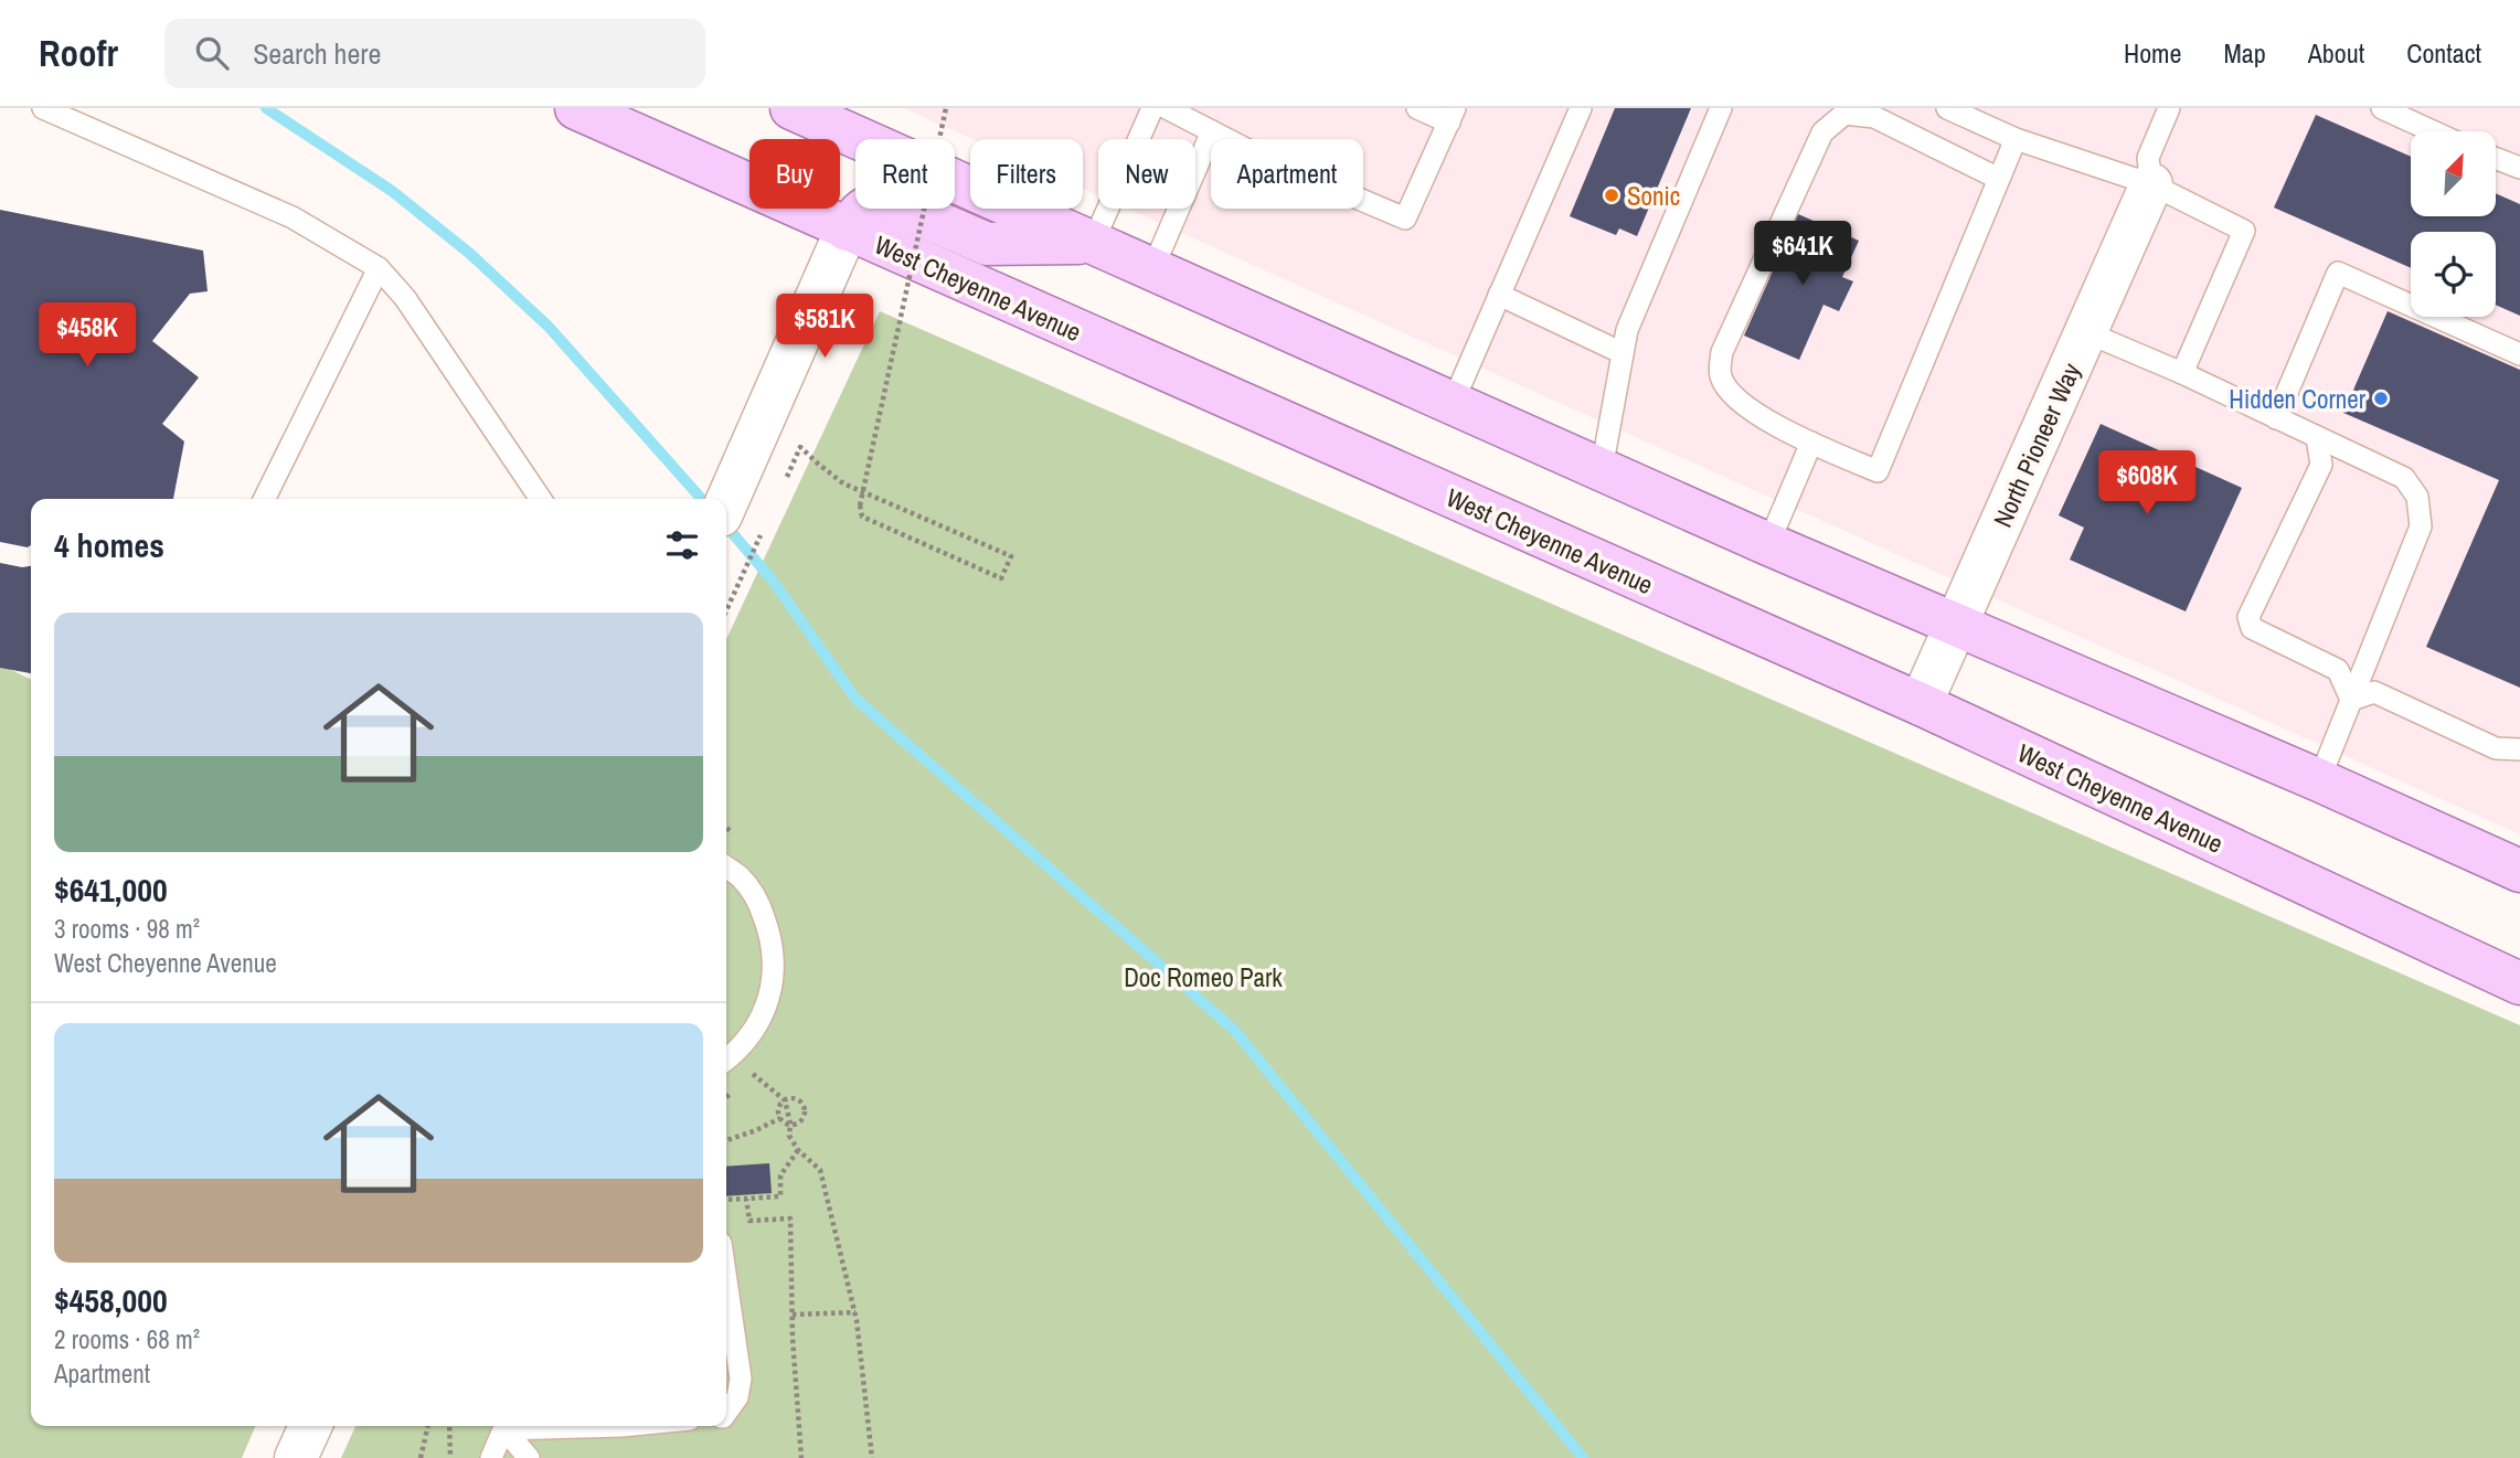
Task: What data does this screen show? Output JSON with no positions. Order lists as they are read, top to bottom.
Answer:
{
  "streets": {
    "main road": ["West Cheyenne Avenue"],
    "street": ["North Pioneer Way"]
  },
  "crossings": [
    ["West Cheyenne Avenue", "North Pioneer Way"]
  ],
  "parks": ["Doc Romeo Park"],
  "places": ["Sonic", "Hidden Corner"],
  "north": "top right",
  "page": {
    "header": "Roofr",
    "search": "Search here",
    "nav": [
      "Home",
      "Map",
      "About",
      "Contact"
    ],
    "chip": [
      "Buy",
      "Rent",
      "Filters",
      "New",
      "Apartment"
    ],
    "price": [
      "$641K",
      "$581K",
      "$458K",
      "$608K"
    ],
    "heading": "4 homes",
    "list": [
      {
        "name": "$641,000",
        "note": "3 rooms · 98 m² · West Cheyenne Avenue"
      },
      {
        "name": "$458,000",
        "note": "2 rooms · 68 m² · Apartment"
      }
    ]
  }
}
